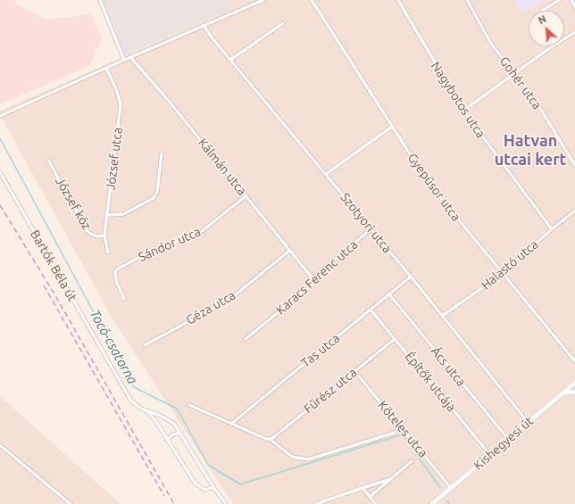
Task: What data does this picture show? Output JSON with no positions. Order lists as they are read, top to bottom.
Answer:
{
  "streets": {
    "street": [
      "Gohér utca",
      "Nagybotos utca",
      "József utca",
      "Kálmán utca",
      "Gyepűsor utca",
      "József köz",
      "Szotyori utca",
      "Sándor utca",
      "Halastó utca",
      "Bartók Béla út",
      "Karacs Ferenc utca",
      "Géza utca",
      "Tas utca",
      "Ács utca",
      "Építők utcája",
      "Fűrész utca",
      "Köteles utca",
      "Kishegyesi út"
    ]
  },
  "crossings": [
    ["Nagybotos utca", "Halastó utca"],
    ["József utca", "József köz"],
    ["Kálmán utca", "Sándor utca"],
    ["Kálmán utca", "Karacs Ferenc utca"],
    ["Kálmán utca", "Géza utca"],
    ["Gyepűsor utca", "Halastó utca"],
    ["Szotyori utca", "Halastó utca"],
    ["Szotyori utca", "Karacs Ferenc utca"],
    ["Szotyori utca", "Tas utca"],
    ["Szotyori utca", "Kishegyesi út"],
    ["Tas utca", "Ács utca"],
    ["Tas utca", "Építők utcája"],
    ["Ács utca", "Kishegyesi út"],
    ["Építők utcája", "Fűrész utca"],
    ["Építők utcája", "Kishegyesi út"],
    ["Fűrész utca", "Köteles utca"],
    ["Köteles utca", "Kishegyesi út"]
  ],
  "districts": ["Hatvan utcai kert"],
  "water": ["Tocó-csatorna"],
  "north": "top left"
}
